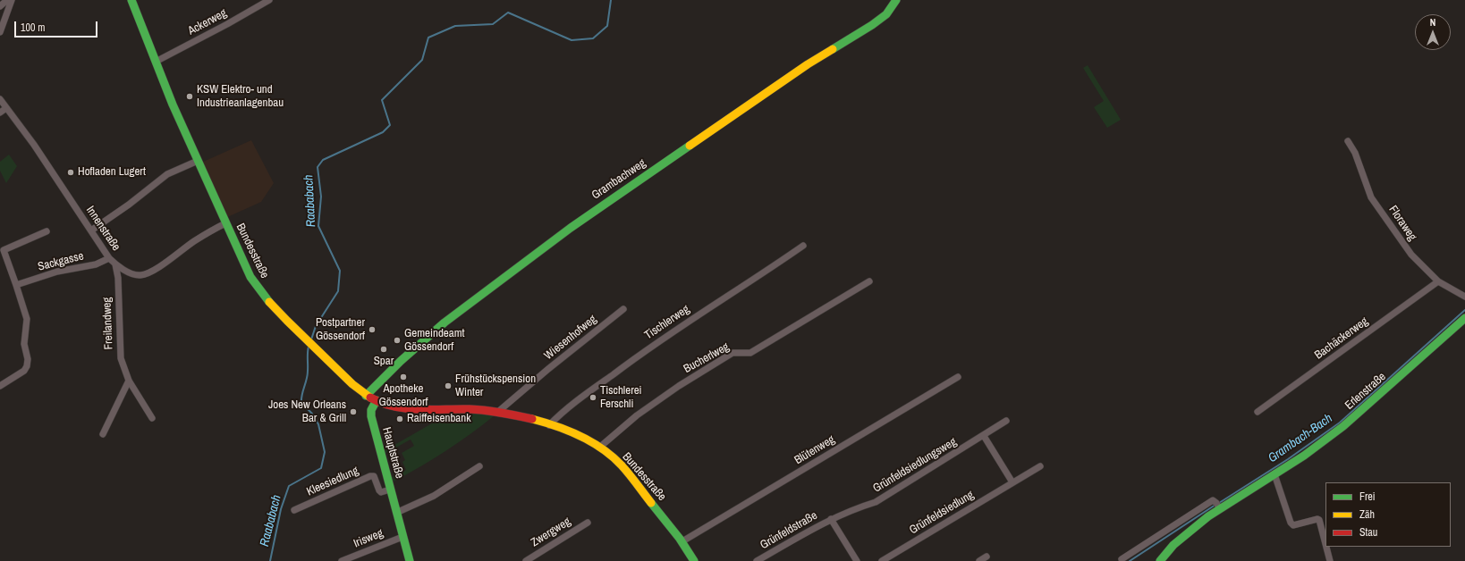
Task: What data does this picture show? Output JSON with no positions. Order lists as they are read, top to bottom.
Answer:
{
  "streets": {
    "street": [
      "Ackerweg",
      "Grambachweg",
      "Floraweg",
      "Innenstraße",
      "Bundesstraße",
      "Sackgasse",
      "Tischlerweg",
      "Freilandweg",
      "Wiesenhofweg",
      "Bachäckerweg",
      "Bucherlweg",
      "Erlenstraße",
      "Blütenweg",
      "Hauptstraße",
      "Grünfeldsiedlungsweg",
      "Kleesiedlung",
      "Grünfeldsiedlung",
      "Grünfeldstraße",
      "Zwergweg",
      "Irisweg"
    ]
  },
  "crossings": [
    ["Ackerweg", "Bundesstraße"],
    ["Grambachweg", "Bundesstraße"],
    ["Floraweg", "Bachäckerweg"],
    ["Innenstraße", "Bundesstraße"],
    ["Innenstraße", "Sackgasse"],
    ["Innenstraße", "Freilandweg"],
    ["Bundesstraße", "Tischlerweg"],
    ["Bundesstraße", "Wiesenhofweg"],
    ["Bundesstraße", "Bucherlweg"],
    ["Bundesstraße", "Blütenweg"],
    ["Bundesstraße", "Hauptstraße"],
    ["Hauptstraße", "Kleesiedlung"],
    ["Hauptstraße", "Irisweg"],
    ["Grünfeldsiedlungsweg", "Grünfeldstraße"]
  ],
  "water": ["Raababach", "Grambach-Bach"],
  "places": [
    "KSW Elektro- und Industrieanlagenbau",
    "Hofladen Lugert",
    "Postpartner Gössendorf",
    "Gemeindeamt Gössendorf",
    "Spar",
    "Apotheke Gössendorf",
    "Frühstückspension Winter",
    "Tischlerei Ferschli",
    "Joes New Orleans Bar & Grill",
    "Raiffeisenbank"
  ],
  "legend": ["Frei", "Zäh", "Stau"],
  "scale_bar": "100 m",
  "north": "top"
}
